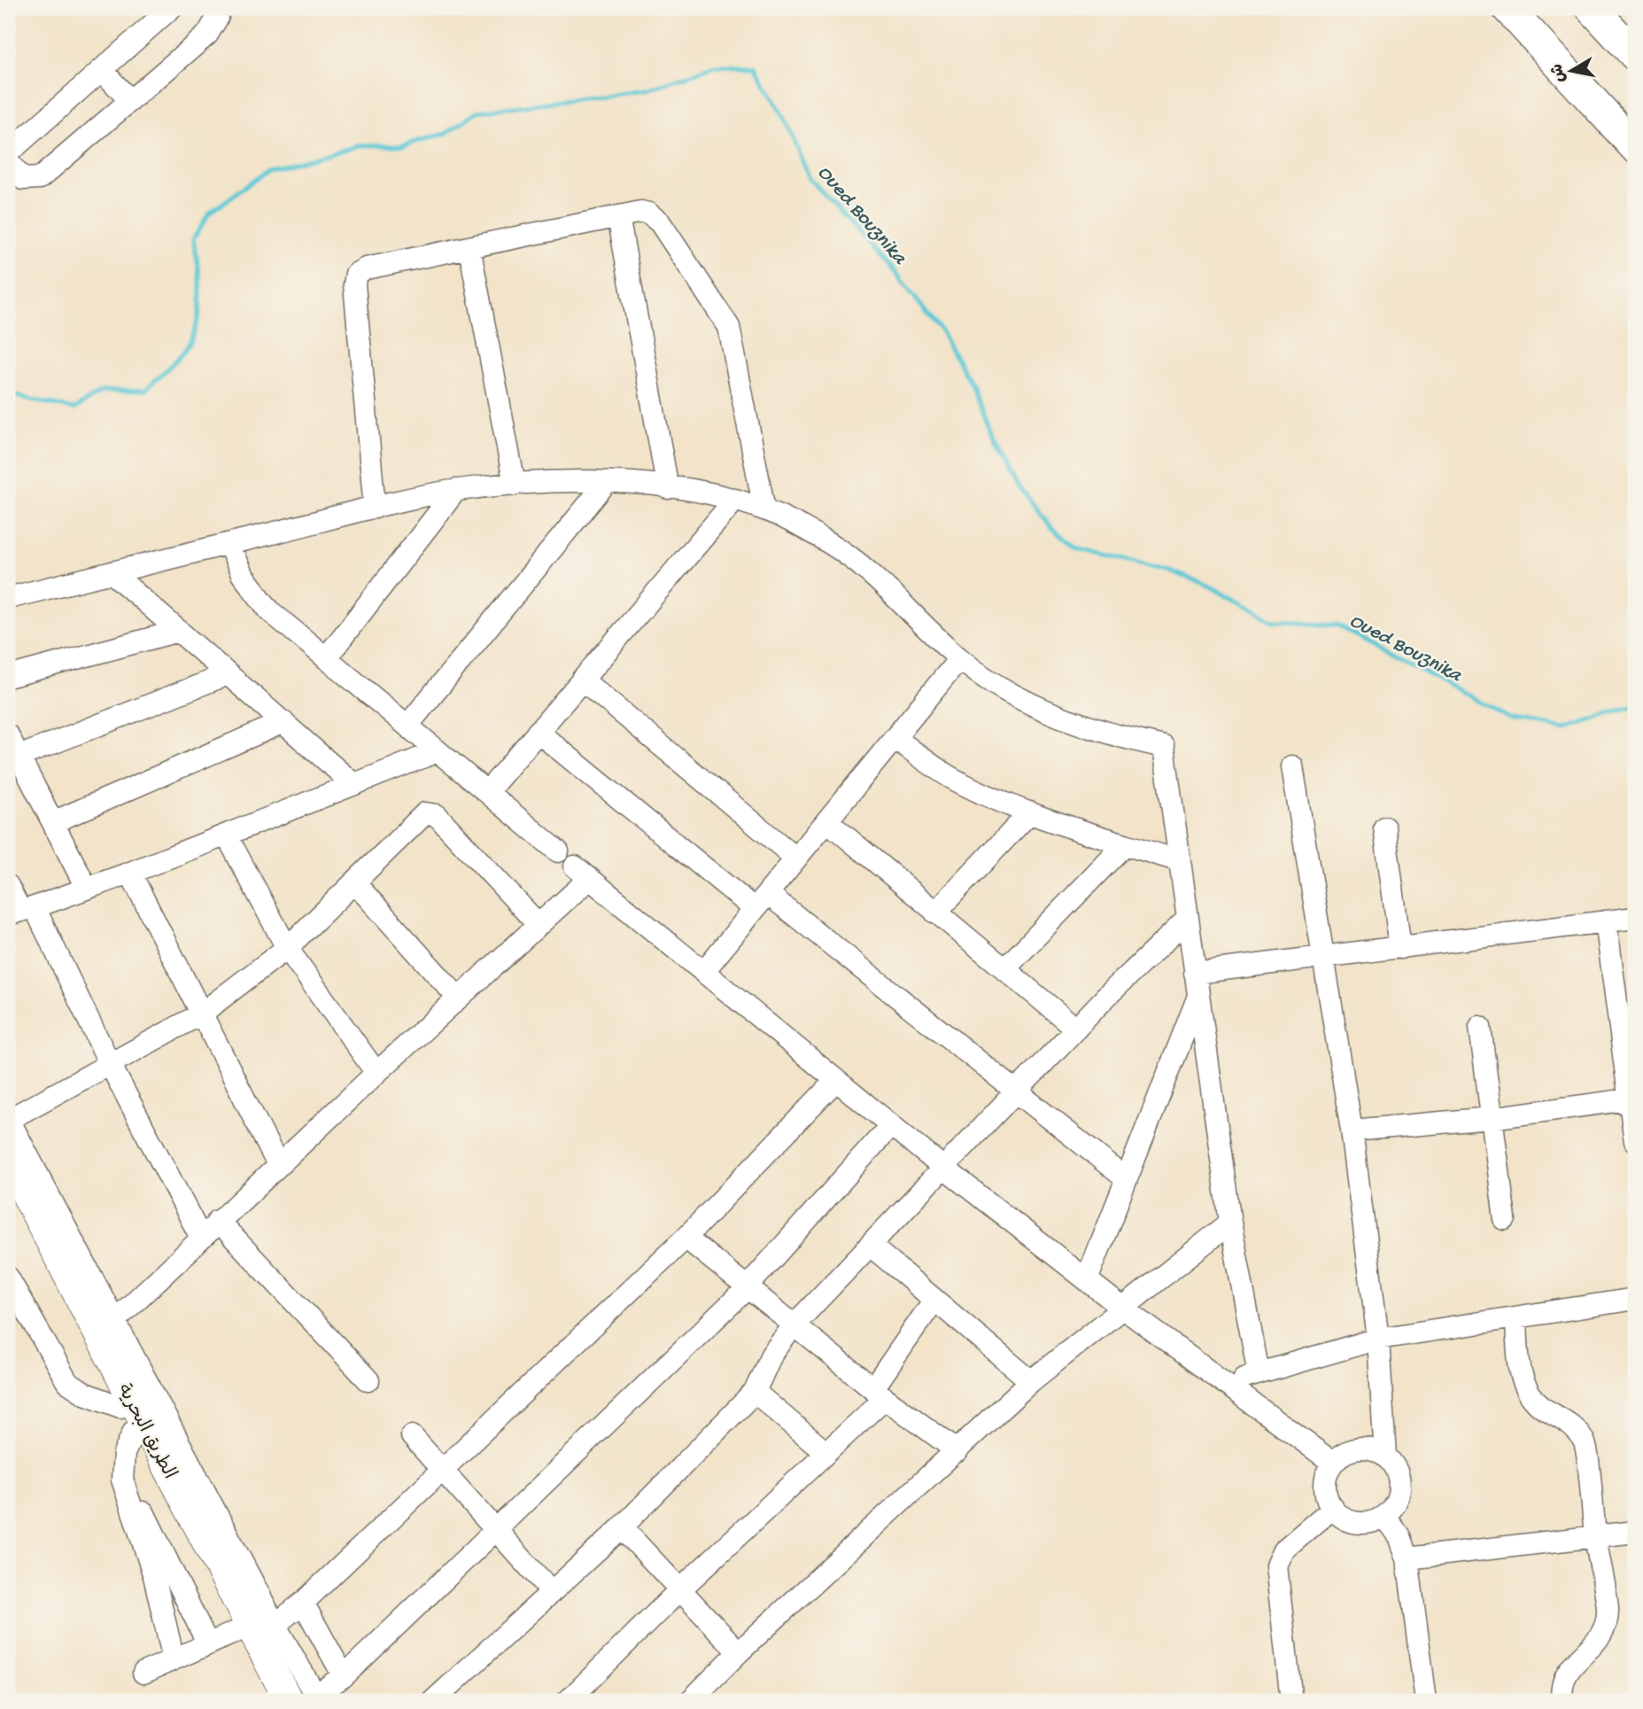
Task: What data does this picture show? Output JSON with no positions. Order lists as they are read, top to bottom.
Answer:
{
  "streets": {
    "main road": ["الطريق البحرية"]
  },
  "water": ["Oued Bouznika"],
  "north": "left"
}
